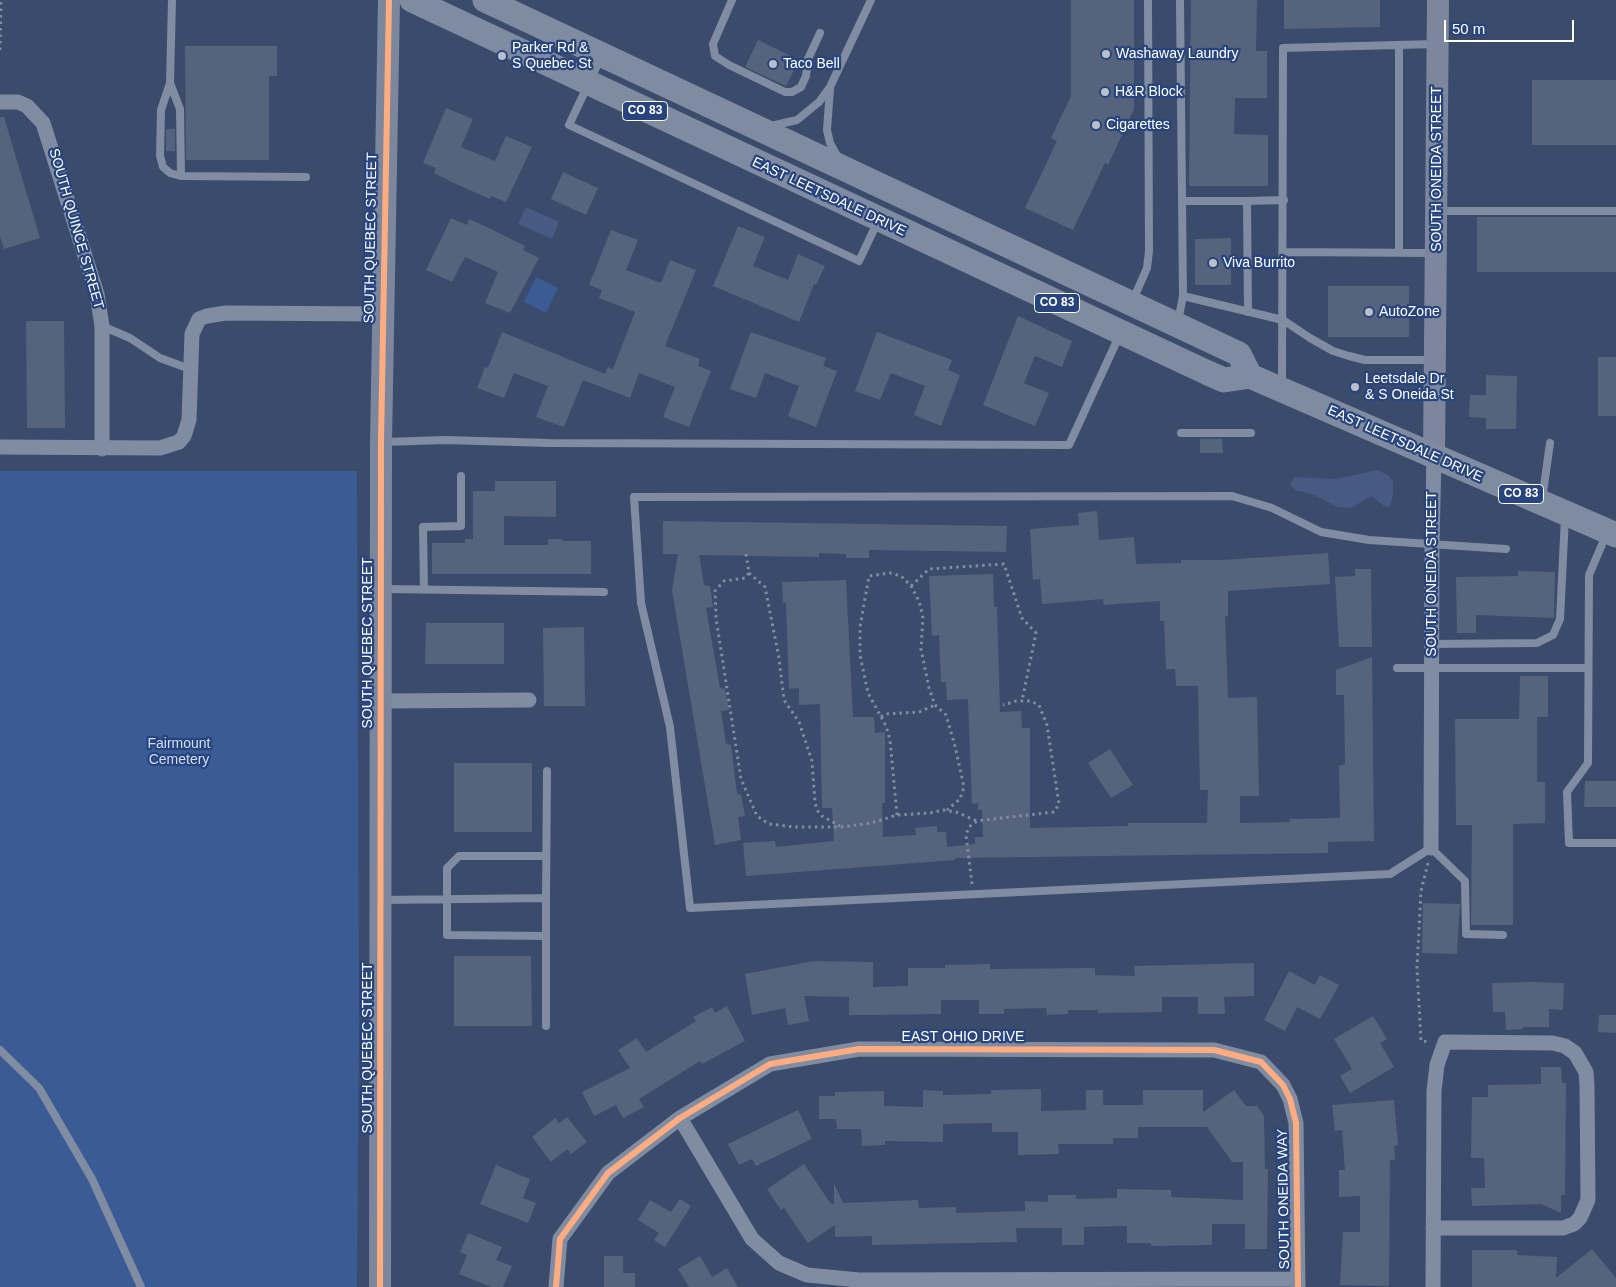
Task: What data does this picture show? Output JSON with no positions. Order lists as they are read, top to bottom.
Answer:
{
  "streets": {
    "main road": [
      "CO 83",
      "SOUTH ONEIDA STREET",
      "EAST LEETSDALE DRIVE",
      "SOUTH QUEBEC STREET"
    ],
    "street": ["SOUTH QUINCE STREET", "EAST OHIO DRIVE", "SOUTH ONEIDA WAY"]
  },
  "crossings": [
    ["CO 83", "EAST LEETSDALE DRIVE"],
    ["SOUTH ONEIDA STREET", "EAST LEETSDALE DRIVE"],
    ["EAST OHIO DRIVE", "SOUTH ONEIDA WAY"]
  ],
  "parks": ["Fairmount Cemetery"],
  "places": [
    "Washaway Laundry",
    "Parker Rd & S Quebec St",
    "Taco Bell",
    "H&R Block",
    "Cigarettes",
    "Viva Burrito",
    "AutoZone",
    "Leetsdale Dr & S Oneida St"
  ],
  "scale_bar": "50 m"
}
